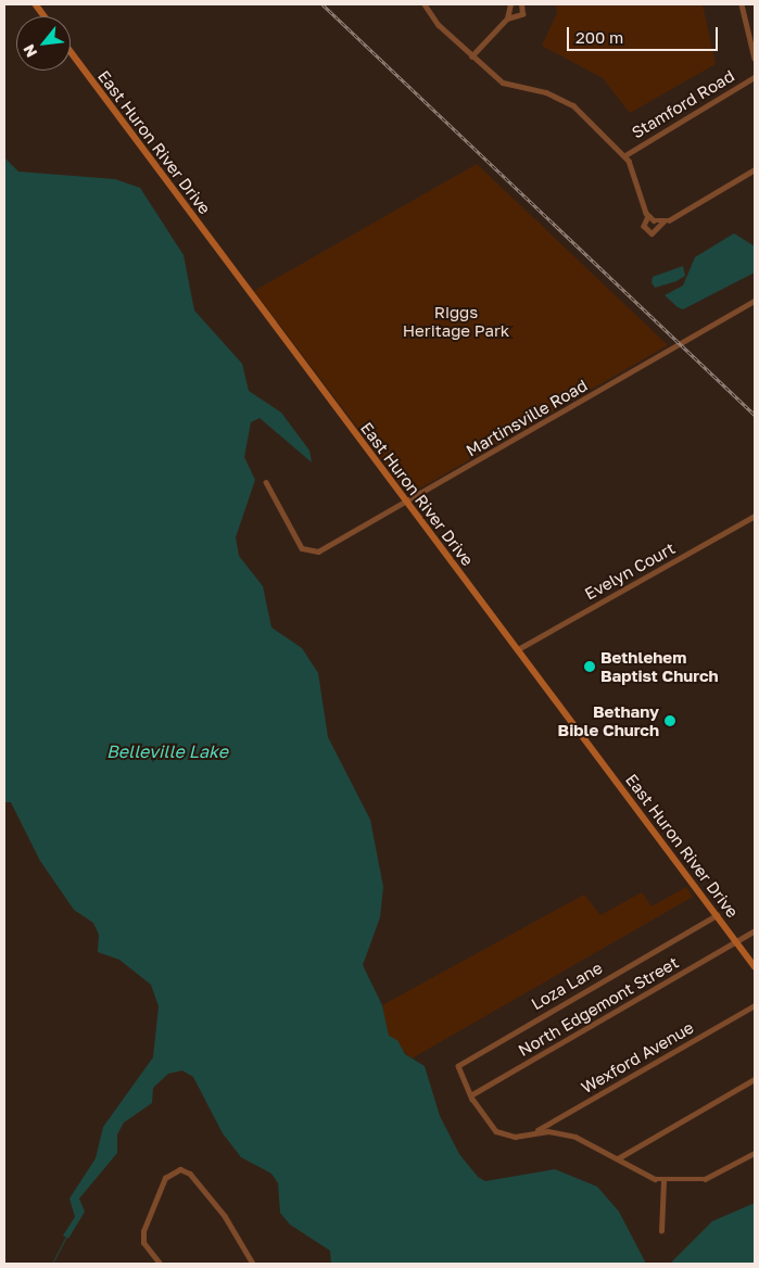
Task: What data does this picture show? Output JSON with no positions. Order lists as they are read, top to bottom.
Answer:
{
  "streets": {
    "main road": ["East Huron River Drive"],
    "street": [
      "Stamford Road",
      "Martinsville Road",
      "Evelyn Court",
      "Loza Lane",
      "North Edgemont Street",
      "Wexford Avenue"
    ]
  },
  "crossings": [
    ["East Huron River Drive", "Martinsville Road"],
    ["East Huron River Drive", "Evelyn Court"],
    ["East Huron River Drive", "Loza Lane"],
    ["East Huron River Drive", "North Edgemont Street"],
    ["Loza Lane", "North Edgemont Street"],
    ["Loza Lane", "Wexford Avenue"]
  ],
  "water": ["Belleville Lake"],
  "parks": ["Riggs Heritage Park"],
  "places": ["Bethlehem Baptist Church", "Bethany Bible Church"],
  "scale_bar": "200 m",
  "north": "bottom left"
}
